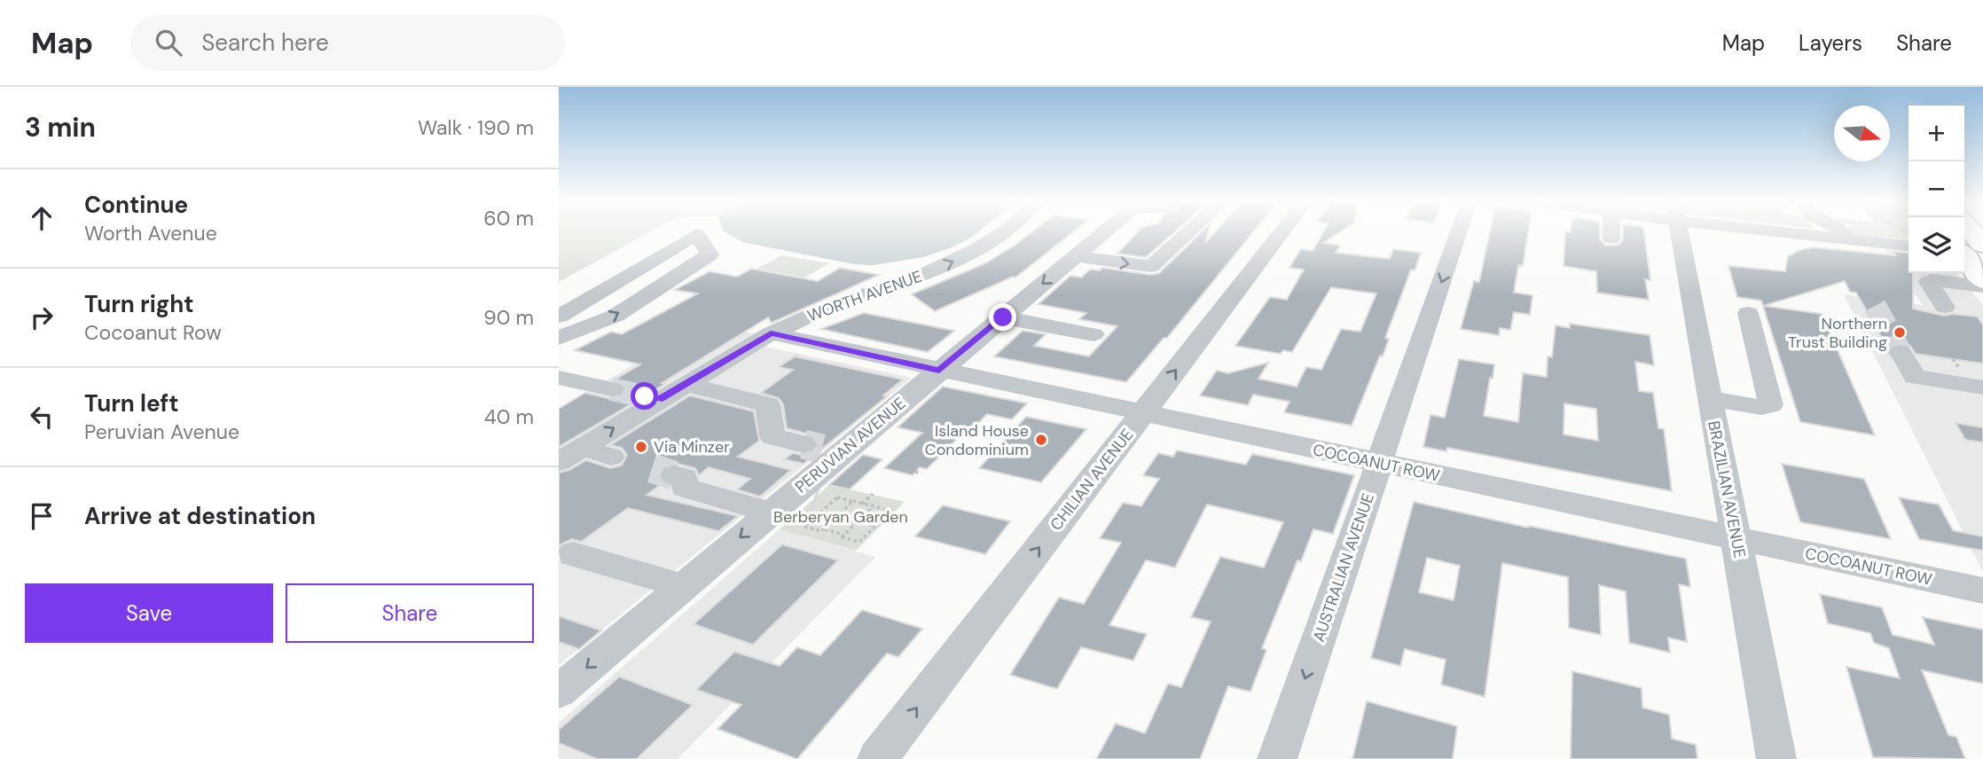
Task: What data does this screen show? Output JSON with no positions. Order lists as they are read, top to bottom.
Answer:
{
  "streets": {
    "street": [
      "WORTH AVENUE",
      "PERUVIAN AVENUE",
      "COCOANUT ROW",
      "CHILIAN AVENUE",
      "BRAZILIAN AVENUE",
      "AUSTRALIAN AVENUE"
    ]
  },
  "crossings": [
    ["WORTH AVENUE", "COCOANUT ROW"],
    ["PERUVIAN AVENUE", "COCOANUT ROW"],
    ["COCOANUT ROW", "CHILIAN AVENUE"],
    ["COCOANUT ROW", "BRAZILIAN AVENUE"],
    ["COCOANUT ROW", "AUSTRALIAN AVENUE"]
  ],
  "one_way": [
    "WORTH AVENUE",
    "PERUVIAN AVENUE",
    "CHILIAN AVENUE",
    "AUSTRALIAN AVENUE"
  ],
  "parks": ["Berberyan Garden"],
  "places": ["Northern Trust Building", "Island House Condominium", "Via Minzer"],
  "north": "right",
  "page": {
    "header": "Map",
    "search": "Search here",
    "nav": ["Map", "Layers", "Share"],
    "heading": ["3 min", "Walk · 190 m"],
    "map_buttons": ["+", "−"],
    "list": [
      ["Continue", "Worth Avenue", "60 m"],
      ["Turn right", "Cocoanut Row", "90 m"],
      ["Turn left", "Peruvian Avenue", "40 m"],
      "Arrive at destination"
    ],
    "buttons": ["Save", "Share"]
  }
}
